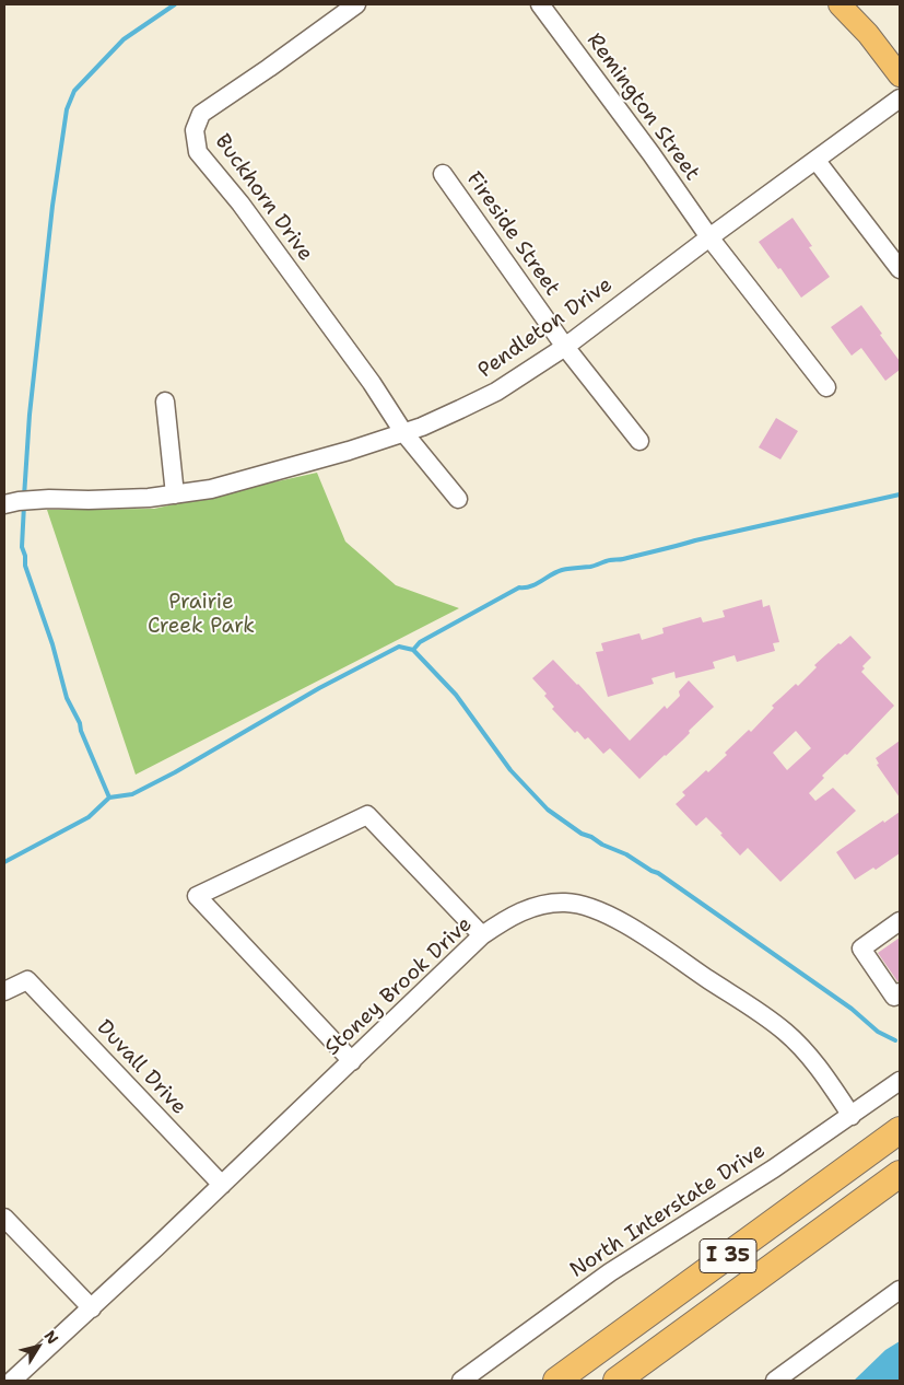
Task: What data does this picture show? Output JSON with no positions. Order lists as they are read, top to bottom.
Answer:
{
  "streets": {
    "highway": ["I 35"],
    "street": [
      "Remington Street",
      "Buckhorn Drive",
      "Fireside Street",
      "Pendleton Drive",
      "Stoney Brook Drive",
      "Duvall Drive",
      "North Interstate Drive"
    ]
  },
  "crossings": [
    ["Remington Street", "Pendleton Drive"],
    ["Buckhorn Drive", "Pendleton Drive"],
    ["Fireside Street", "Pendleton Drive"],
    ["Stoney Brook Drive", "Duvall Drive"],
    ["Stoney Brook Drive", "North Interstate Drive"]
  ],
  "parks": ["Prairie Creek Park"],
  "north": "top right"
}
